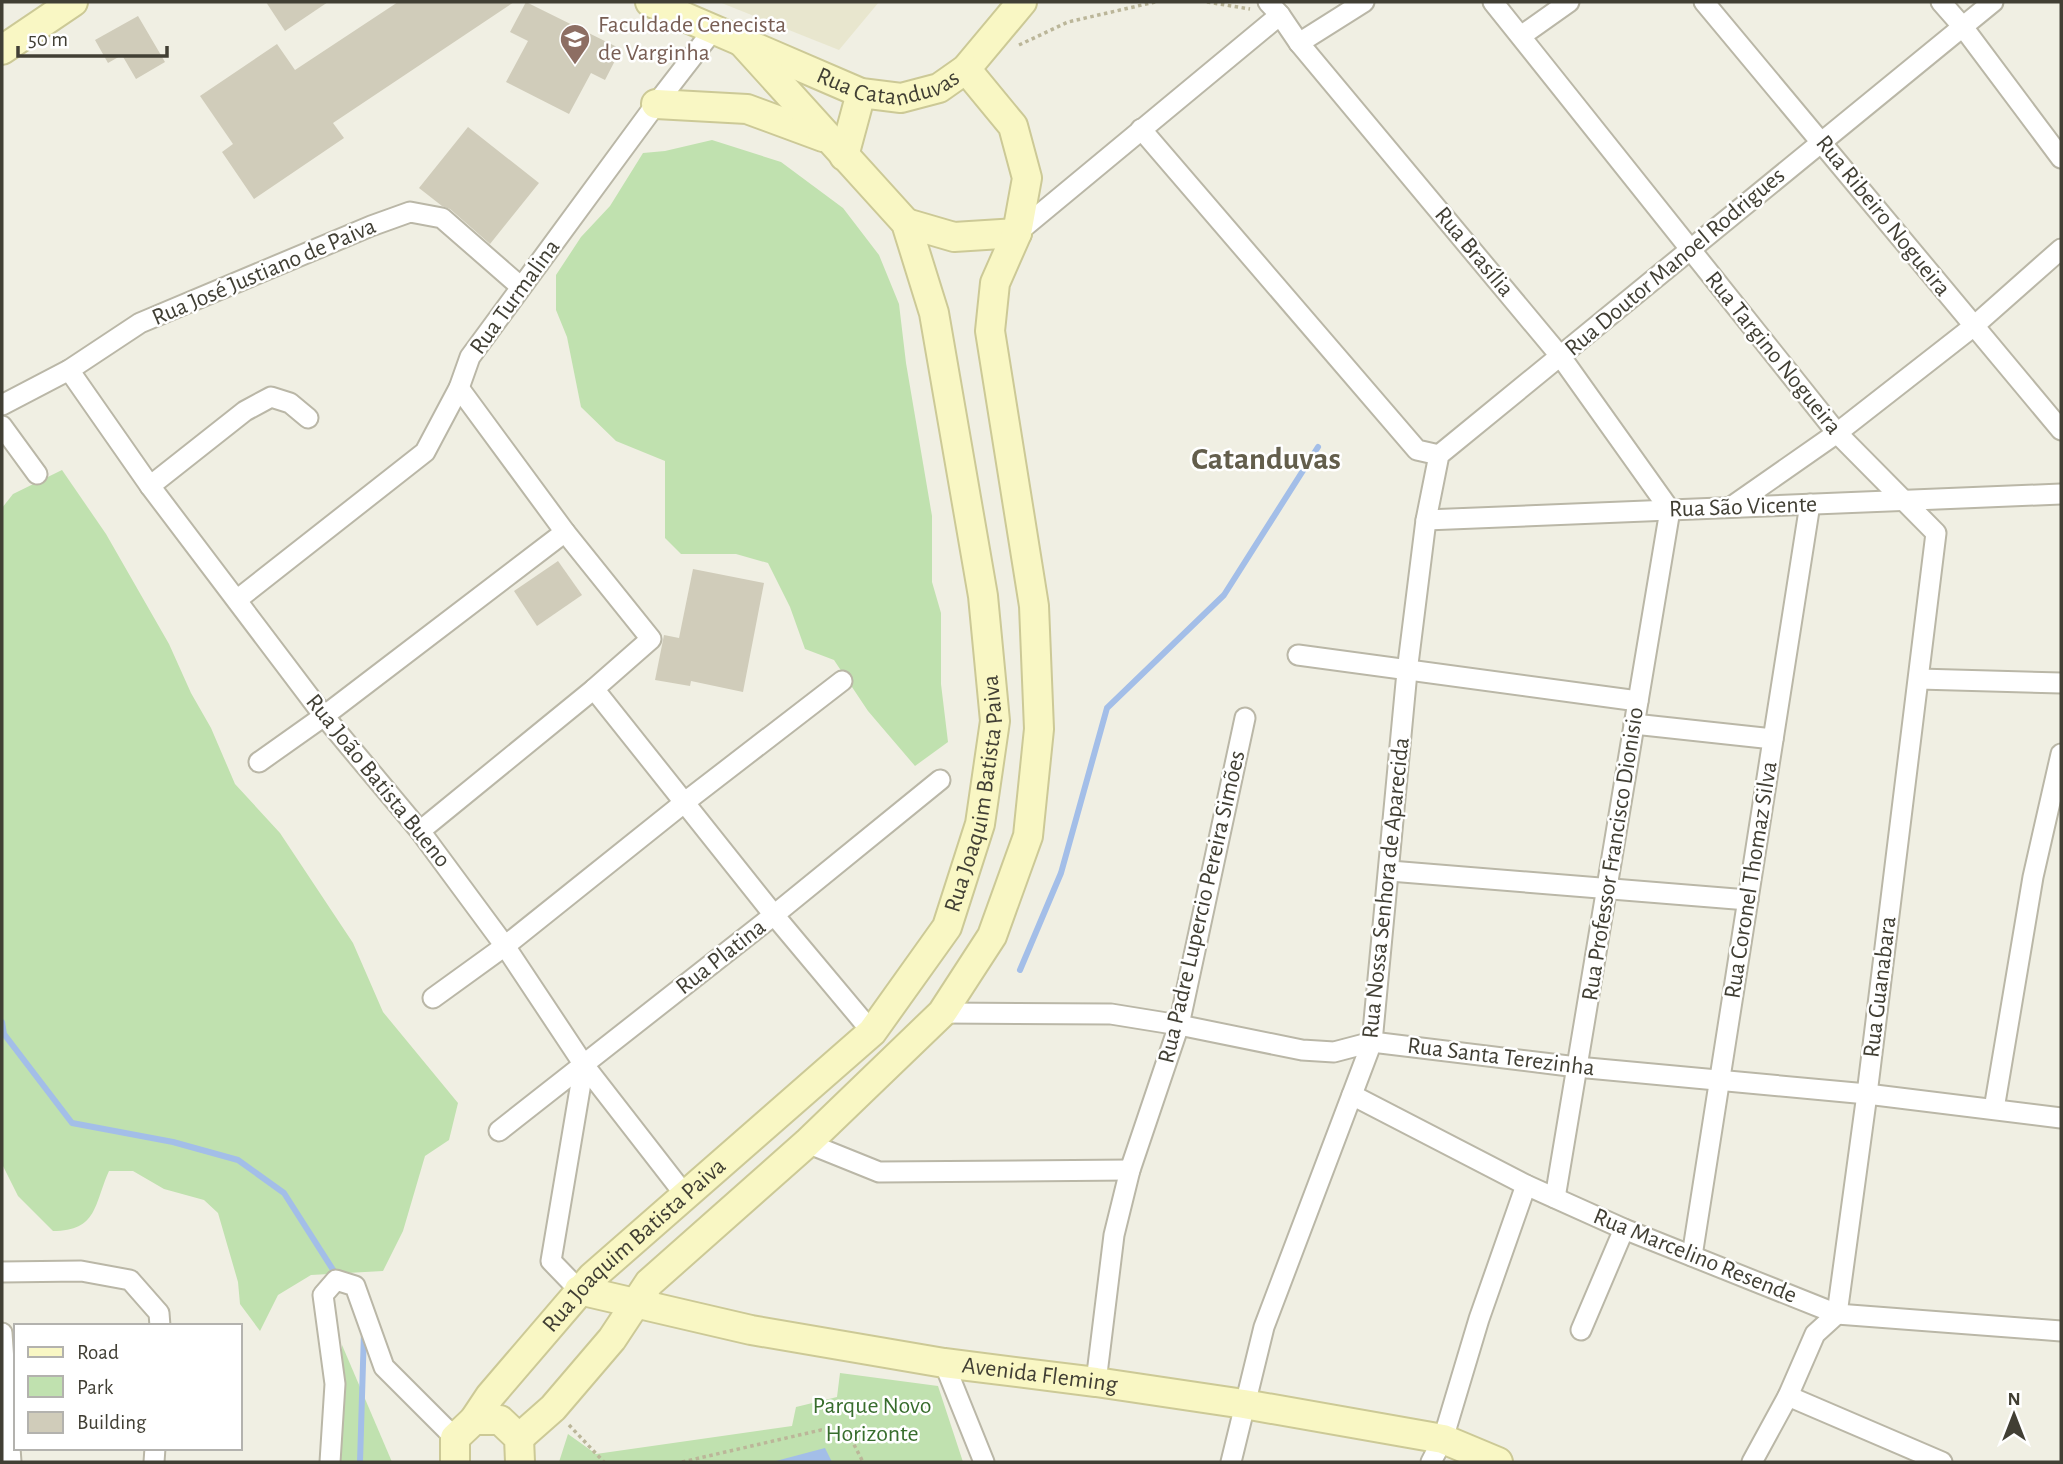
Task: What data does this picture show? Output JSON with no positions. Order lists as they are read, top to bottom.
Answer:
{
  "streets": {
    "main road": ["Rua Catanduvas", "Rua Joaquim Batista Paiva", "Avenida Fleming"],
    "street": [
      "Rua Ribeiro Nogueira",
      "Rua Brasília",
      "Rua Doutor Manoel Rodrigues",
      "Rua José Justiano de Paiva",
      "Rua Turmalina",
      "Rua Targino Nogueira",
      "Rua São Vicente",
      "Rua João Batista Bueno",
      "Rua Professor Francisco Dionisio",
      "Rua Coronel Thomaz Silva",
      "Rua Nossa Senhora de Aparecida",
      "Rua Padre Lupercio Pereira Simões",
      "Rua Platina",
      "Rua Guanabara",
      "Rua Santa Terezinha",
      "Rua Marcelino Resende"
    ]
  },
  "crossings": [
    ["Rua Catanduvas", "Rua Turmalina"],
    ["Rua Catanduvas", "Rua Joaquim Batista Paiva"],
    ["Rua Ribeiro Nogueira", "Rua Doutor Manoel Rodrigues"],
    ["Rua Brasília", "Rua Doutor Manoel Rodrigues"],
    ["Rua Brasília", "Rua São Vicente"],
    ["Rua Brasília", "Rua Professor Francisco Dionisio"],
    ["Rua Doutor Manoel Rodrigues", "Rua Targino Nogueira"],
    ["Rua José Justiano de Paiva", "Rua Turmalina"],
    ["Rua José Justiano de Paiva", "Rua João Batista Bueno"],
    ["Rua Turmalina", "Rua João Batista Bueno"],
    ["Rua Targino Nogueira", "Rua São Vicente"],
    ["Rua Targino Nogueira", "Rua Guanabara"],
    ["Rua São Vicente", "Rua Professor Francisco Dionisio"],
    ["Rua São Vicente", "Rua Coronel Thomaz Silva"],
    ["Rua São Vicente", "Rua Nossa Senhora de Aparecida"],
    ["Rua São Vicente", "Rua Guanabara"],
    ["Rua João Batista Bueno", "Rua Joaquim Batista Paiva"],
    ["Rua João Batista Bueno", "Rua Platina"],
    ["Rua Joaquim Batista Paiva", "Rua Santa Terezinha"],
    ["Rua Joaquim Batista Paiva", "Avenida Fleming"],
    ["Rua Professor Francisco Dionisio", "Rua Santa Terezinha"],
    ["Rua Professor Francisco Dionisio", "Rua Marcelino Resende"],
    ["Rua Coronel Thomaz Silva", "Rua Santa Terezinha"],
    ["Rua Coronel Thomaz Silva", "Rua Marcelino Resende"],
    ["Rua Nossa Senhora de Aparecida", "Rua Santa Terezinha"],
    ["Rua Nossa Senhora de Aparecida", "Rua Marcelino Resende"],
    ["Rua Nossa Senhora de Aparecida", "Avenida Fleming"],
    ["Rua Padre Lupercio Pereira Simões", "Rua Santa Terezinha"],
    ["Rua Padre Lupercio Pereira Simões", "Avenida Fleming"],
    ["Rua Guanabara", "Rua Santa Terezinha"],
    ["Rua Guanabara", "Rua Marcelino Resende"]
  ],
  "districts": ["Catanduvas"],
  "parks": ["Parque Novo Horizonte"],
  "places": {
    "school or university": ["Faculdade Cenecista de Varginha"]
  },
  "legend": ["Road", "Park", "Building"],
  "scale_bar": "50 m",
  "north": "top"
}
